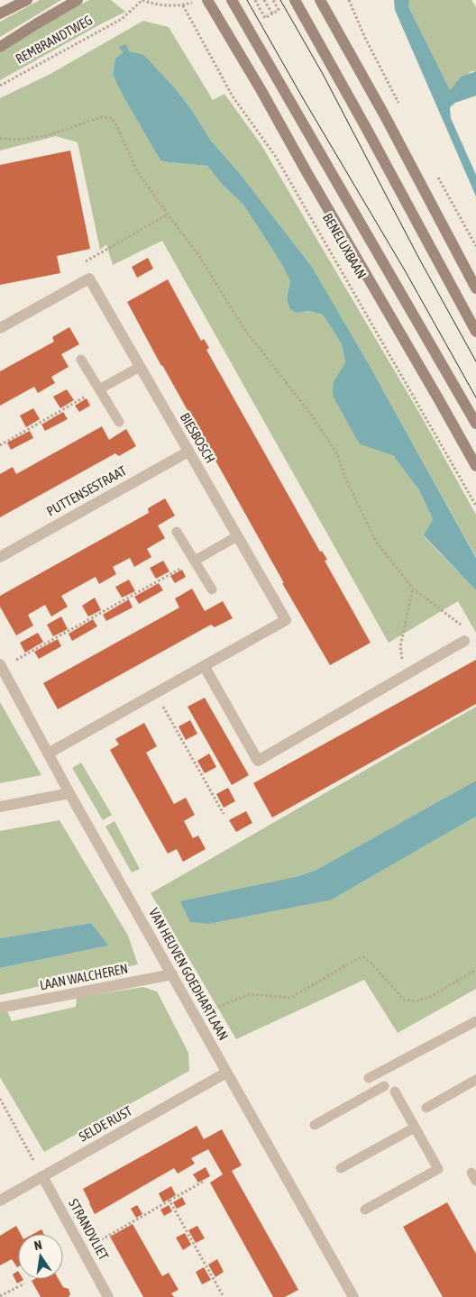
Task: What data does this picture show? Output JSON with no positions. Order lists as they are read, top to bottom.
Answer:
{
  "streets": {
    "street": [
      "REMBRANDTWEG",
      "BENELUXBAAN",
      "BIESBOSCH",
      "PUTTENSESTRAAT",
      "VAN HEUVEN GOEDHARTLAAN",
      "LAAN WALCHEREN",
      "SELDE RUST",
      "STRANDVLIET"
    ]
  },
  "crossings": [
    ["BIESBOSCH", "PUTTENSESTRAAT"],
    ["BIESBOSCH", "VAN HEUVEN GOEDHARTLAAN"],
    ["VAN HEUVEN GOEDHARTLAAN", "LAAN WALCHEREN"],
    ["VAN HEUVEN GOEDHARTLAAN", "SELDE RUST"],
    ["SELDE RUST", "STRANDVLIET"]
  ],
  "north": "top"
}
